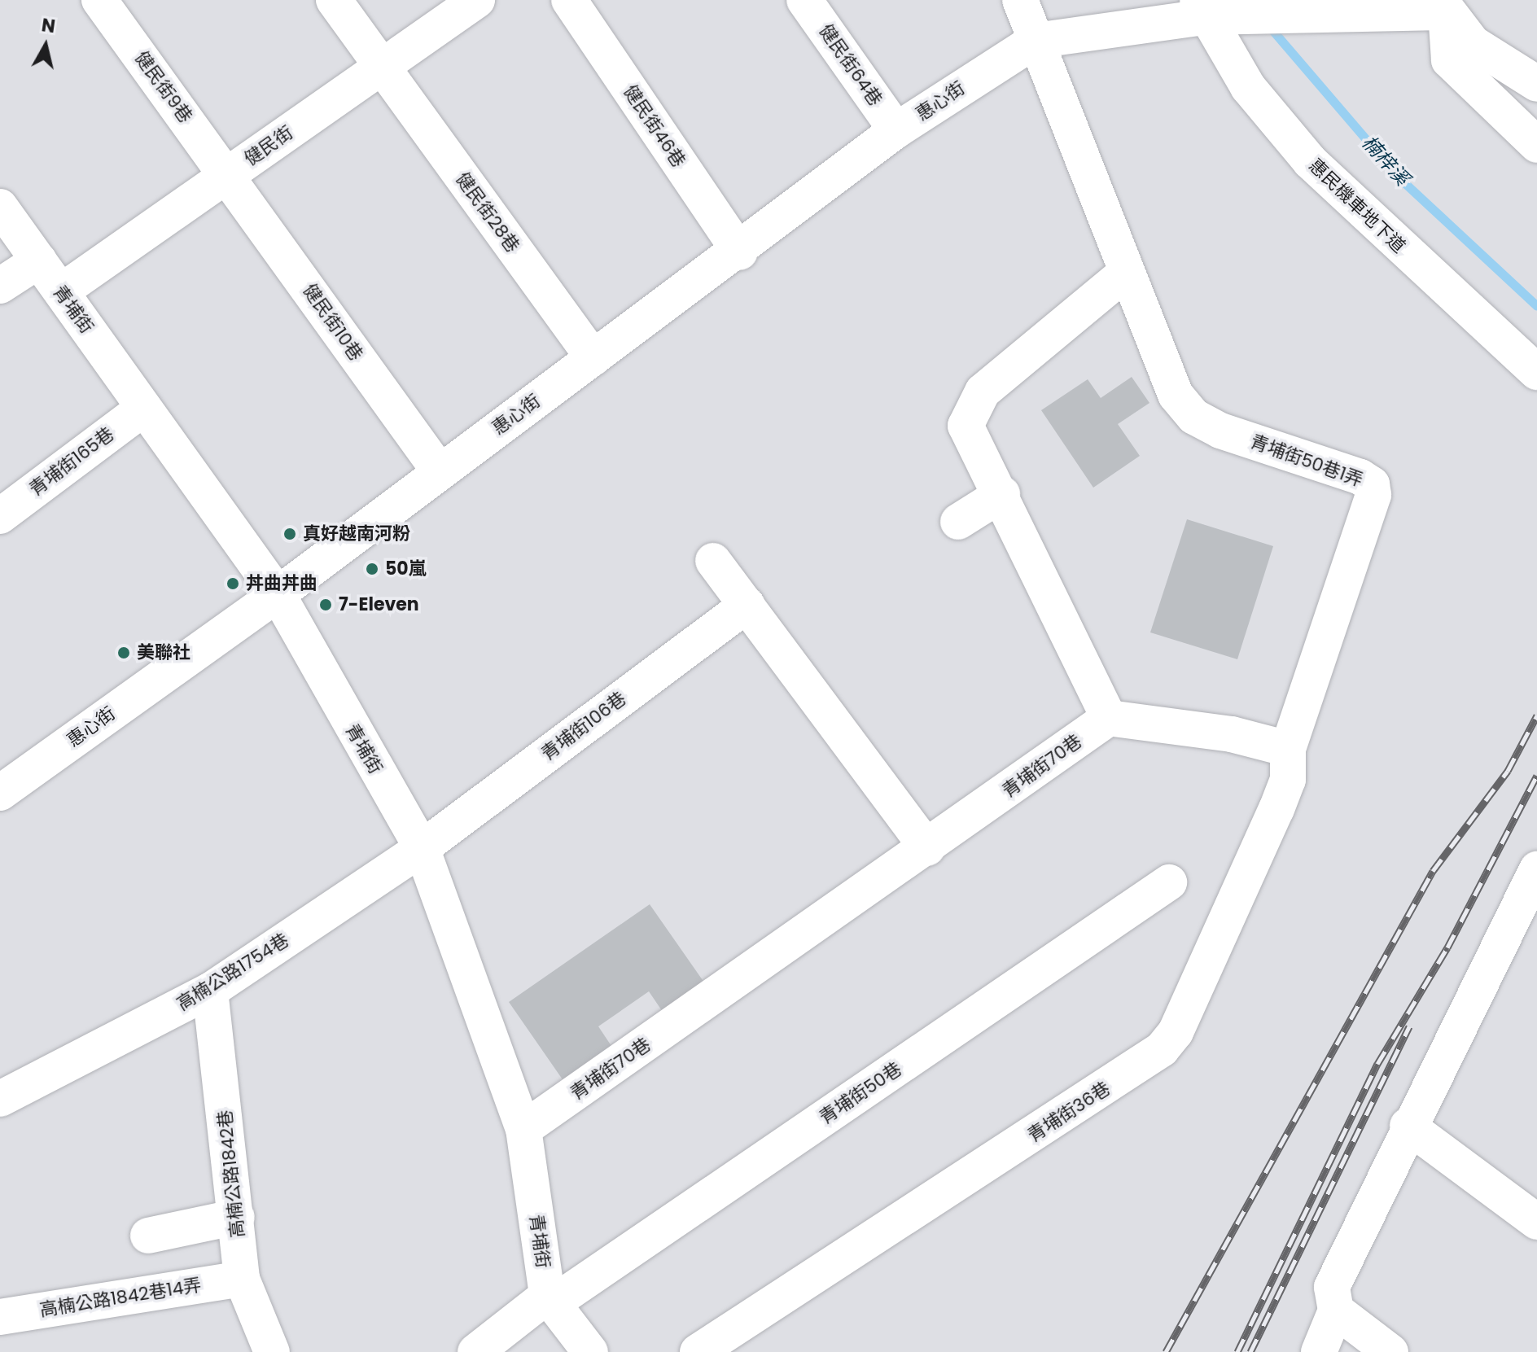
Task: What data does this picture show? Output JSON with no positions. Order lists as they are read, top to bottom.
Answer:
{
  "streets": {
    "street": [
      "健民街64巷",
      "健民街9巷",
      "惠心街",
      "健民街46巷",
      "健民街",
      "惠民機車地下道",
      "健民街28巷",
      "青埔街",
      "健民街10巷",
      "青埔街50巷1弄",
      "青埔街165巷",
      "青埔街106巷",
      "青埔街70巷",
      "高楠公路1754巷",
      "青埔街50巷",
      "青埔街36巷",
      "高楠公路1842巷",
      "高楠公路1842巷14弄"
    ]
  },
  "crossings": [
    ["健民街64巷", "惠心街"],
    ["健民街9巷", "健民街"],
    ["健民街9巷", "健民街10巷"],
    ["惠心街", "健民街46巷"],
    ["惠心街", "健民街28巷"],
    ["惠心街", "青埔街"],
    ["惠心街", "健民街10巷"],
    ["惠心街", "青埔街50巷1弄"],
    ["健民街", "健民街28巷"],
    ["健民街", "青埔街"],
    ["健民街", "健民街10巷"],
    ["青埔街", "青埔街165巷"],
    ["青埔街", "青埔街106巷"],
    ["青埔街", "青埔街70巷"],
    ["青埔街", "高楠公路1754巷"],
    ["青埔街", "青埔街50巷"],
    ["青埔街50巷1弄", "青埔街36巷"],
    ["青埔街106巷", "高楠公路1754巷"],
    ["高楠公路1754巷", "高楠公路1842巷"],
    ["高楠公路1842巷", "高楠公路1842巷14弄"]
  ],
  "water": ["楠梓溪"],
  "places": [
    "真好越南河粉",
    "50嵐",
    "丼曲丼曲",
    "7-Eleven",
    "美聯社"
  ],
  "north": "top"
}
